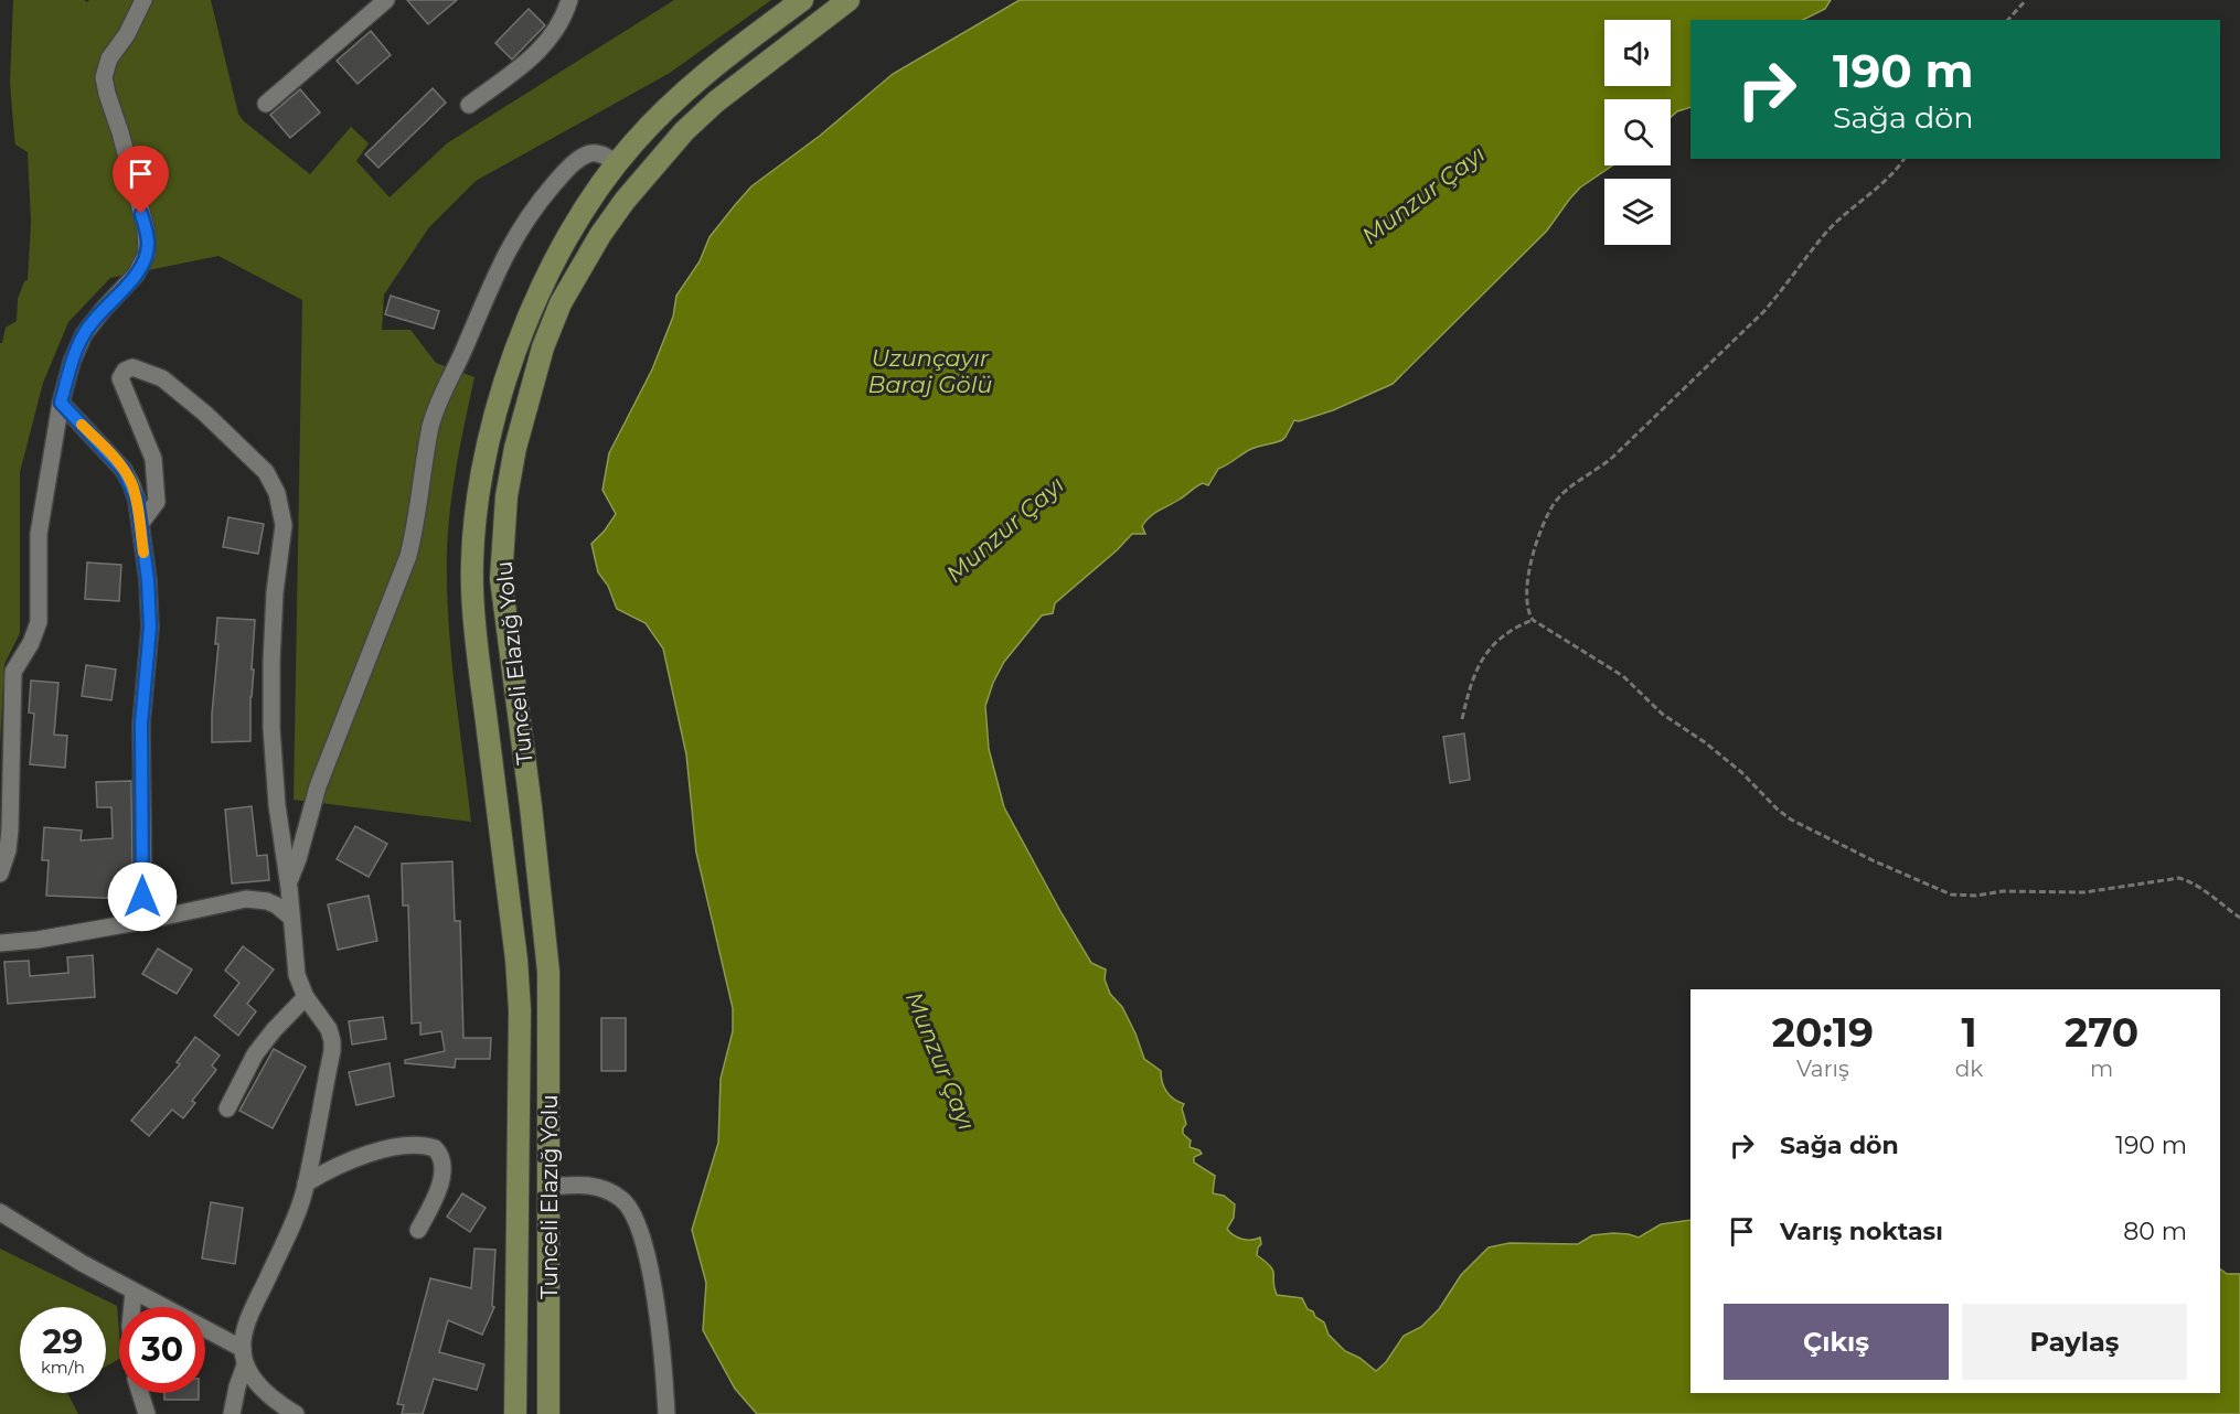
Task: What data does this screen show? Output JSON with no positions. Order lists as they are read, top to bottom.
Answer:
{
  "streets": {
    "main road": ["Tunceli Elazığ Yolu"]
  },
  "water": ["Munzur Çayı", "Uzunçayır Baraj Gölü"],
  "page": {
    "turn": ["190 m", "Sağa dön"],
    "eta": [
      "20:19",
      "Varış",
      "1",
      "dk",
      "270",
      "m"
    ],
    "list": [
      {
        "name": "Sağa dön",
        "value": "190 m"
      },
      {
        "name": "Varış noktası",
        "value": "80 m"
      }
    ],
    "buttons": ["Çıkış", "Paylaş"],
    "speed": "29 km/h",
    "limit": "30"
  }
}
